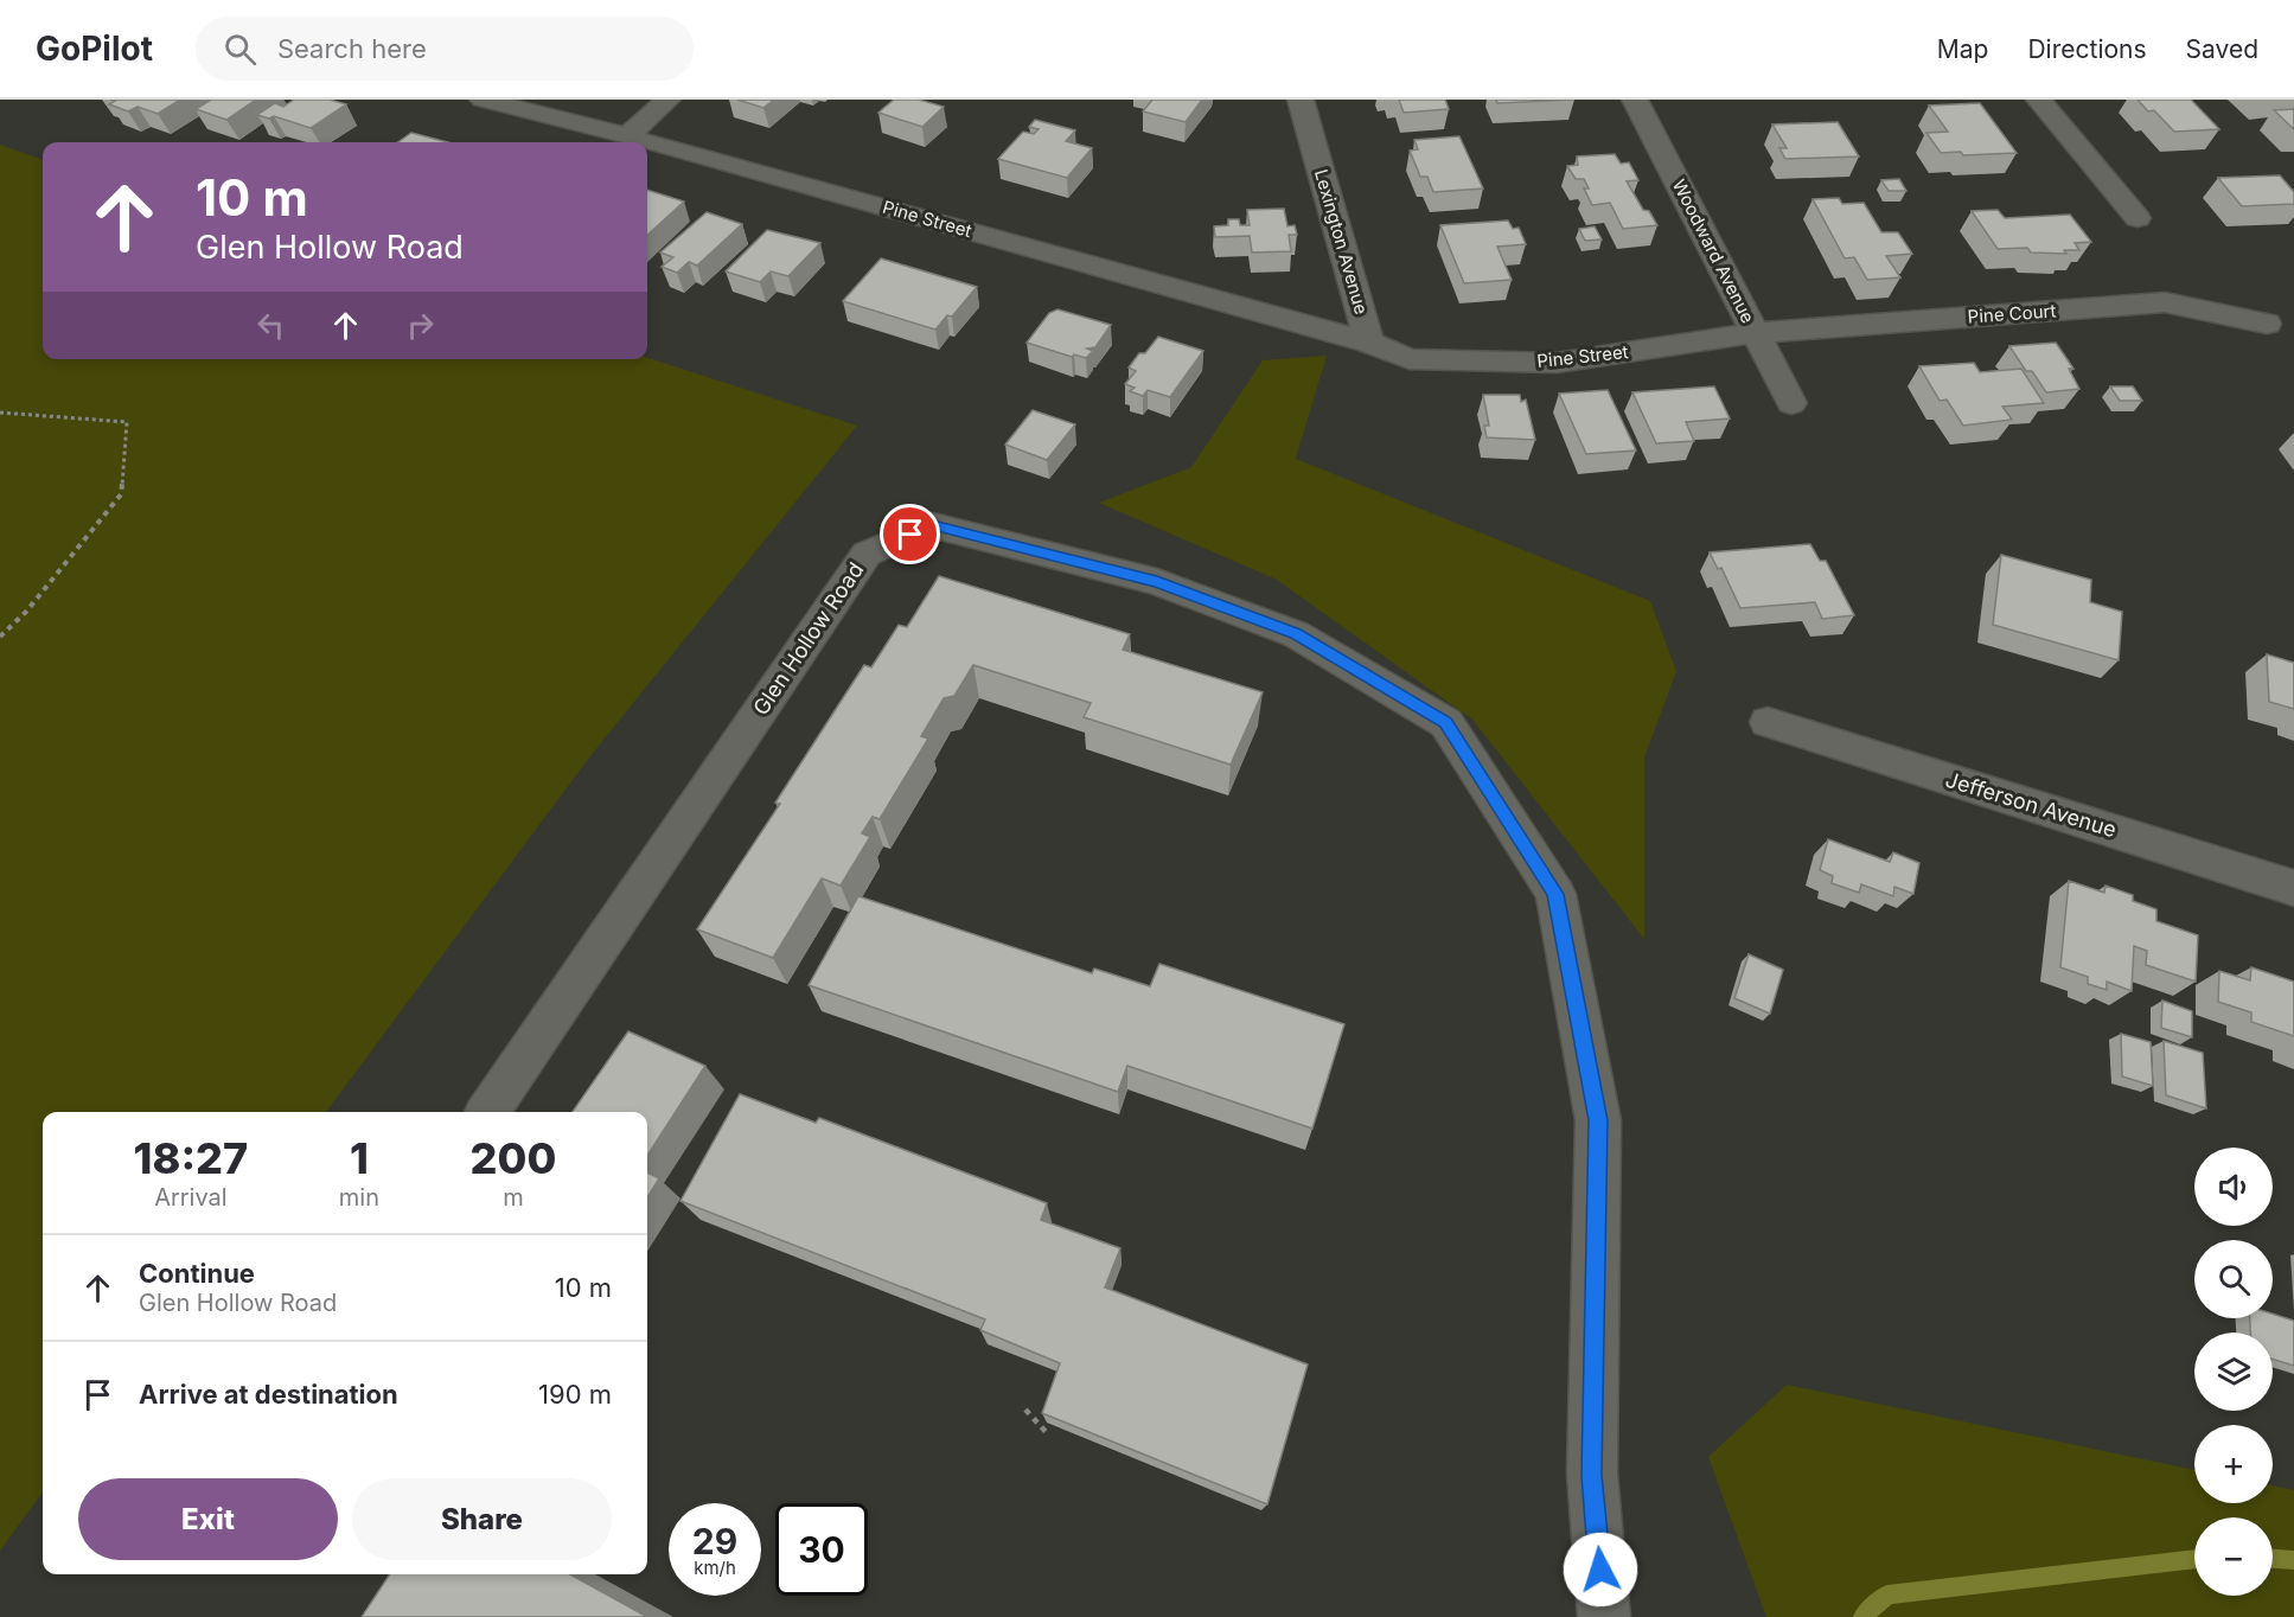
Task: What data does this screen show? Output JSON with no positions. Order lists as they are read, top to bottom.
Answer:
{
  "streets": {
    "street": [
      "Pine Street",
      "Lexington Avenue",
      "Woodward Avenue",
      "Pine Court",
      "Glen Hollow Road",
      "Jefferson Avenue"
    ]
  },
  "crossings": [
    ["Pine Street", "Lexington Avenue"],
    ["Pine Street", "Woodward Avenue"],
    ["Pine Street", "Pine Court"],
    ["Woodward Avenue", "Pine Court"]
  ],
  "page": {
    "header": "GoPilot",
    "search": "Search here",
    "nav": ["Map", "Directions", "Saved"],
    "turn": ["10 m", "Glen Hollow Road"],
    "eta": [
      "18:27",
      "Arrival",
      "1",
      "min",
      "200",
      "m"
    ],
    "map_buttons": ["+", "−"],
    "list": [
      {
        "name": "Continue",
        "note": "Glen Hollow Road",
        "value": "10 m"
      },
      {
        "name": "Arrive at destination",
        "value": "190 m"
      }
    ],
    "buttons": ["Exit", "Share"],
    "speed": "29 km/h",
    "limit": "30"
  }
}
